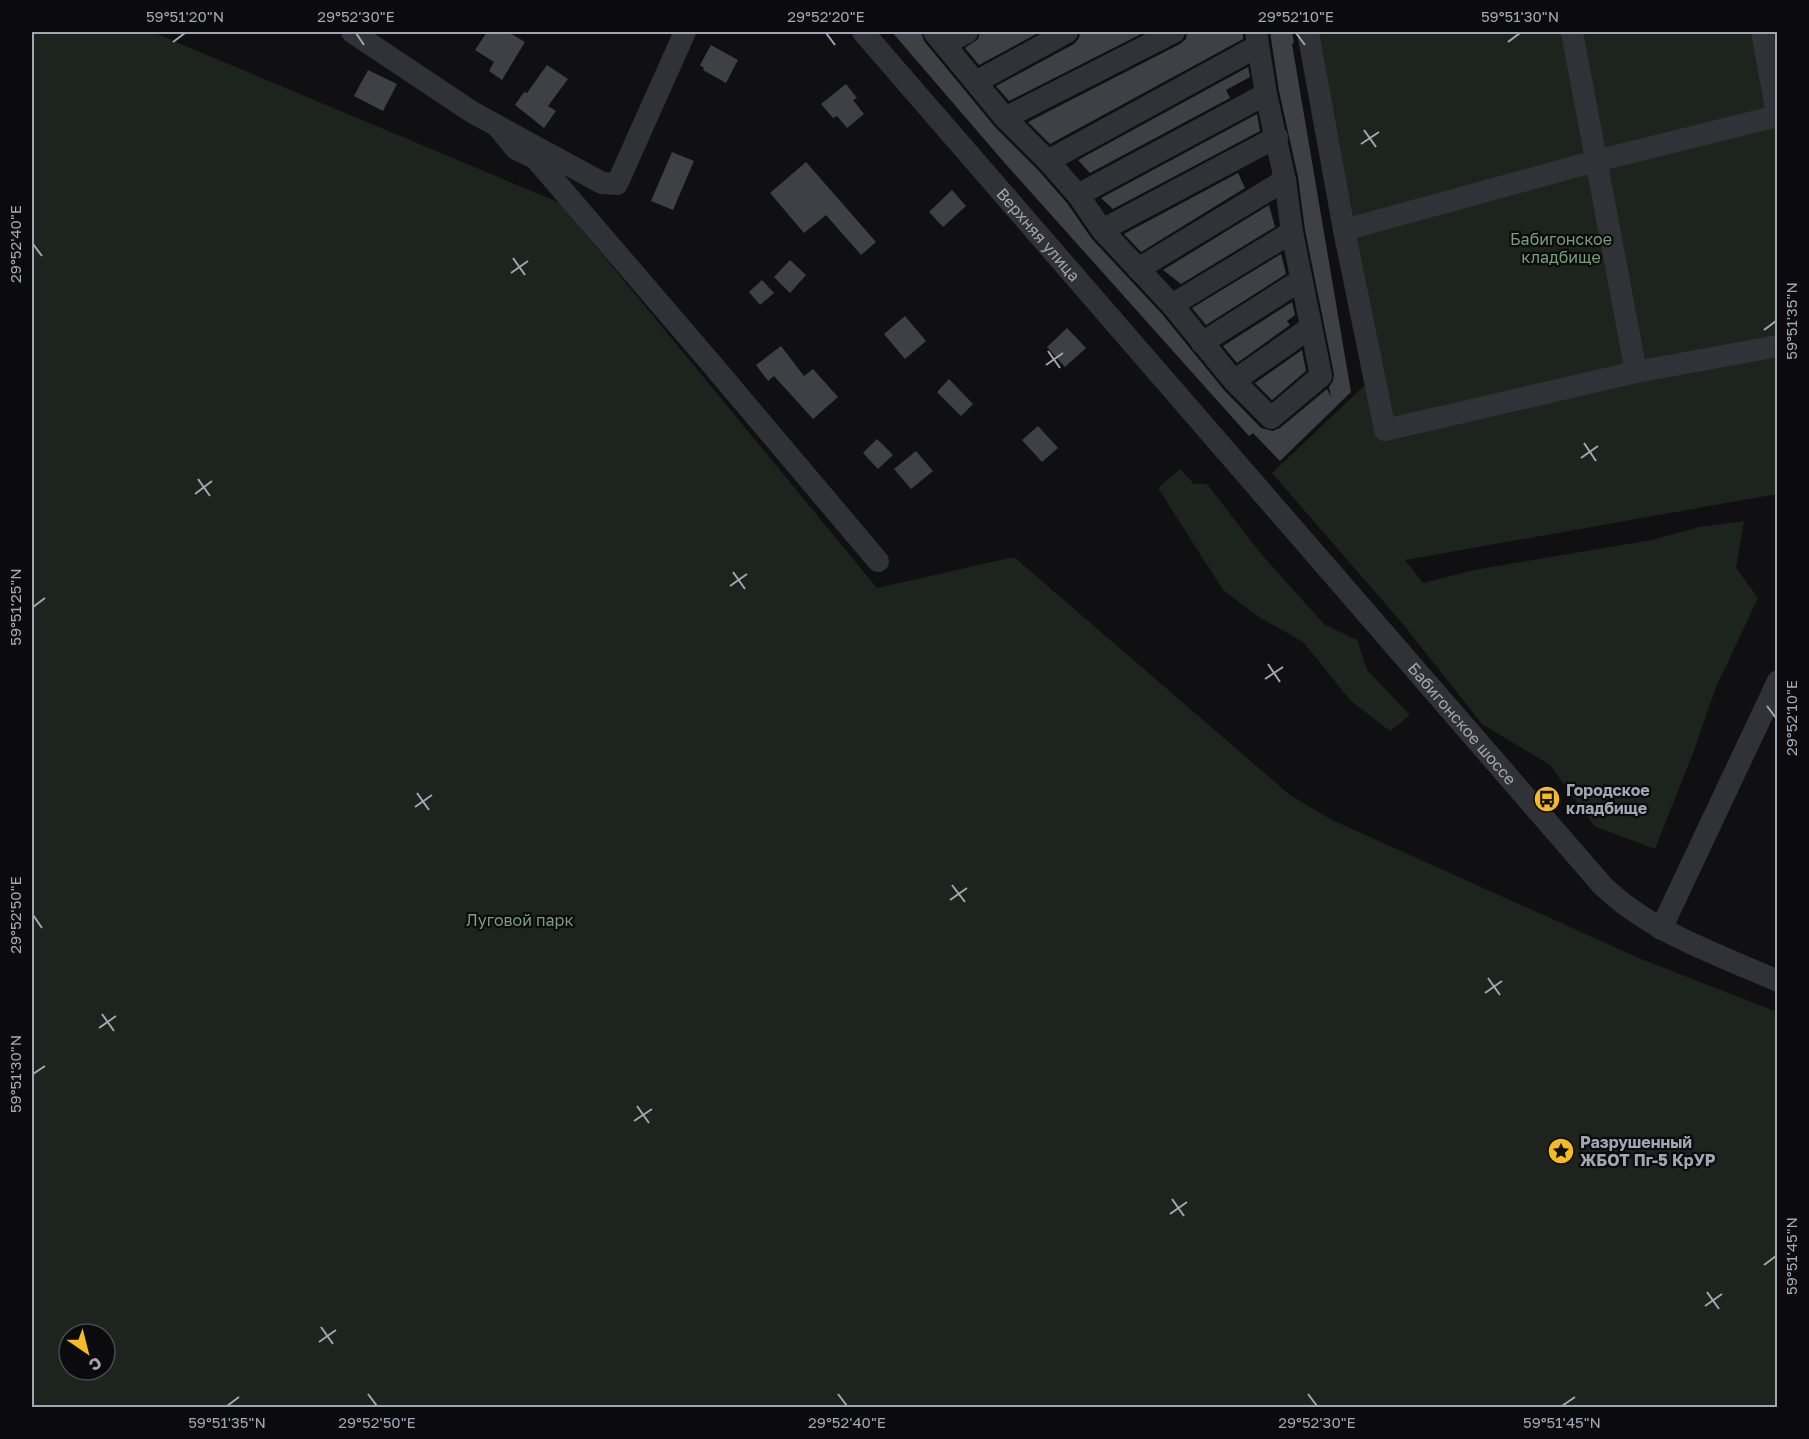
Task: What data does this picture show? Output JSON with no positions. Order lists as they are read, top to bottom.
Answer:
{
  "streets": {
    "street": ["Верхняя улица", "Бабигонское шоссе"]
  },
  "crossings": [
    ["Верхняя улица", "Бабигонское шоссе"]
  ],
  "parks": ["Бабигонское кладбище", "Луговой парк"],
  "places": {
    "bus stop": ["Городское кладбище"],
    "place": ["Разрушенный ЖБОТ Пг-5 КрУР"]
  },
  "north": "bottom right",
  "coordinates": [
    "59°51'20\"N",
    "29°52'30\"E",
    "29°52'20\"E",
    "29°52'10\"E",
    "59°51'30\"N",
    "29°52'40\"E",
    "59°51'35\"N",
    "59°51'25\"N",
    "29°52'50\"E",
    "59°51'45\"N"
  ]
}
